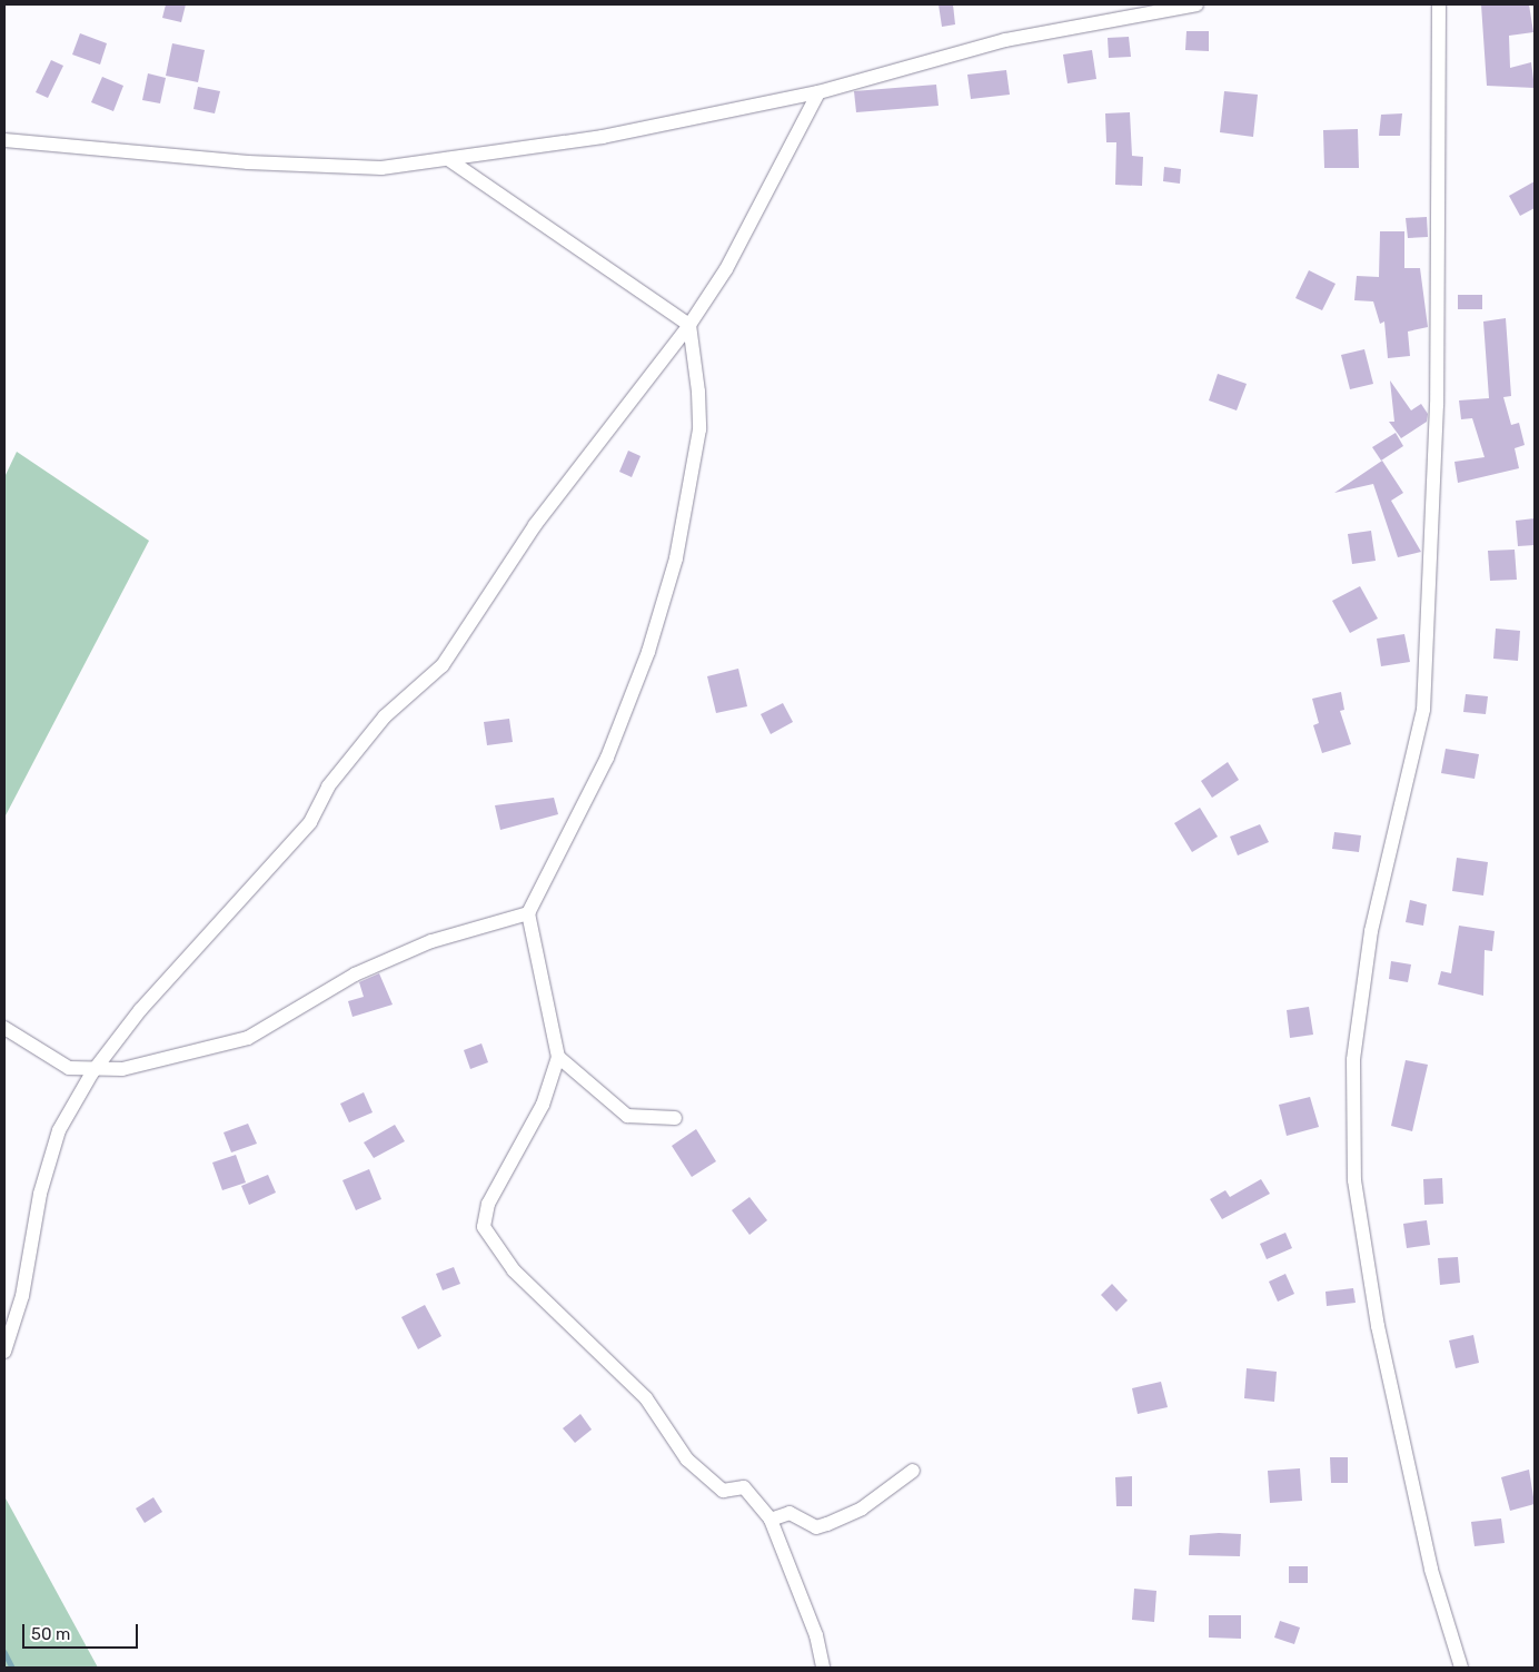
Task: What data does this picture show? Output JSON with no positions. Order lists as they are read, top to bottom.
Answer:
{
  "scale_bar": "50 m"
}
